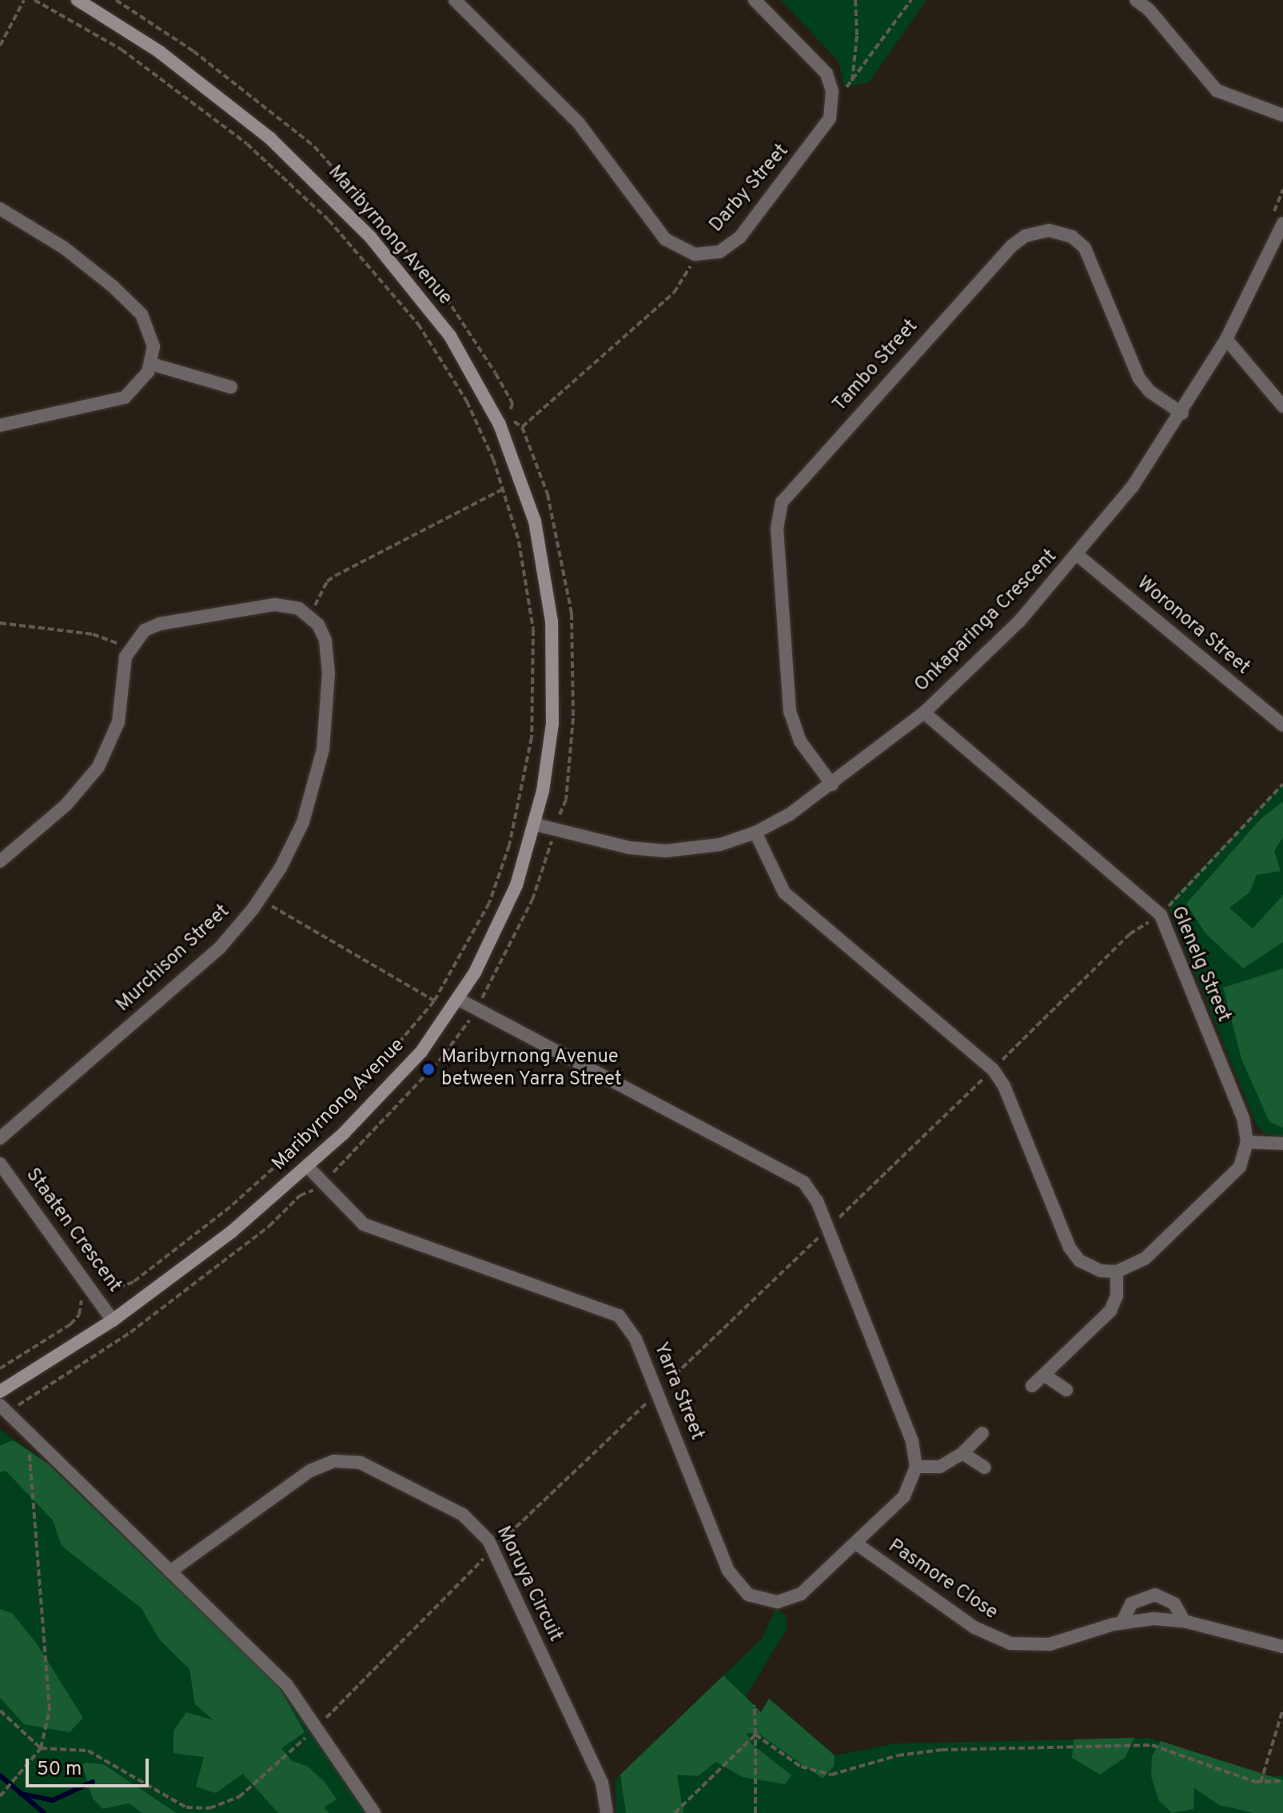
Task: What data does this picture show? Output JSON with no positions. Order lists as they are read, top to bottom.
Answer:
{
  "streets": {
    "street": [
      "Darby Street",
      "Maribyrnong Avenue",
      "Tambo Street",
      "Onkaparinga Crescent",
      "Woronora Street",
      "Murchison Street",
      "Glenelg Street",
      "Staaten Crescent",
      "Yarra Street",
      "Pasmore Close",
      "Moruya Circuit"
    ]
  },
  "crossings": [
    ["Maribyrnong Avenue", "Onkaparinga Crescent"],
    ["Maribyrnong Avenue", "Staaten Crescent"],
    ["Maribyrnong Avenue", "Yarra Street"],
    ["Tambo Street", "Onkaparinga Crescent"],
    ["Onkaparinga Crescent", "Woronora Street"],
    ["Onkaparinga Crescent", "Glenelg Street"],
    ["Yarra Street", "Pasmore Close"]
  ],
  "places": ["Maribyrnong Avenue between Yarra Street"],
  "scale_bar": "50 m"
}
